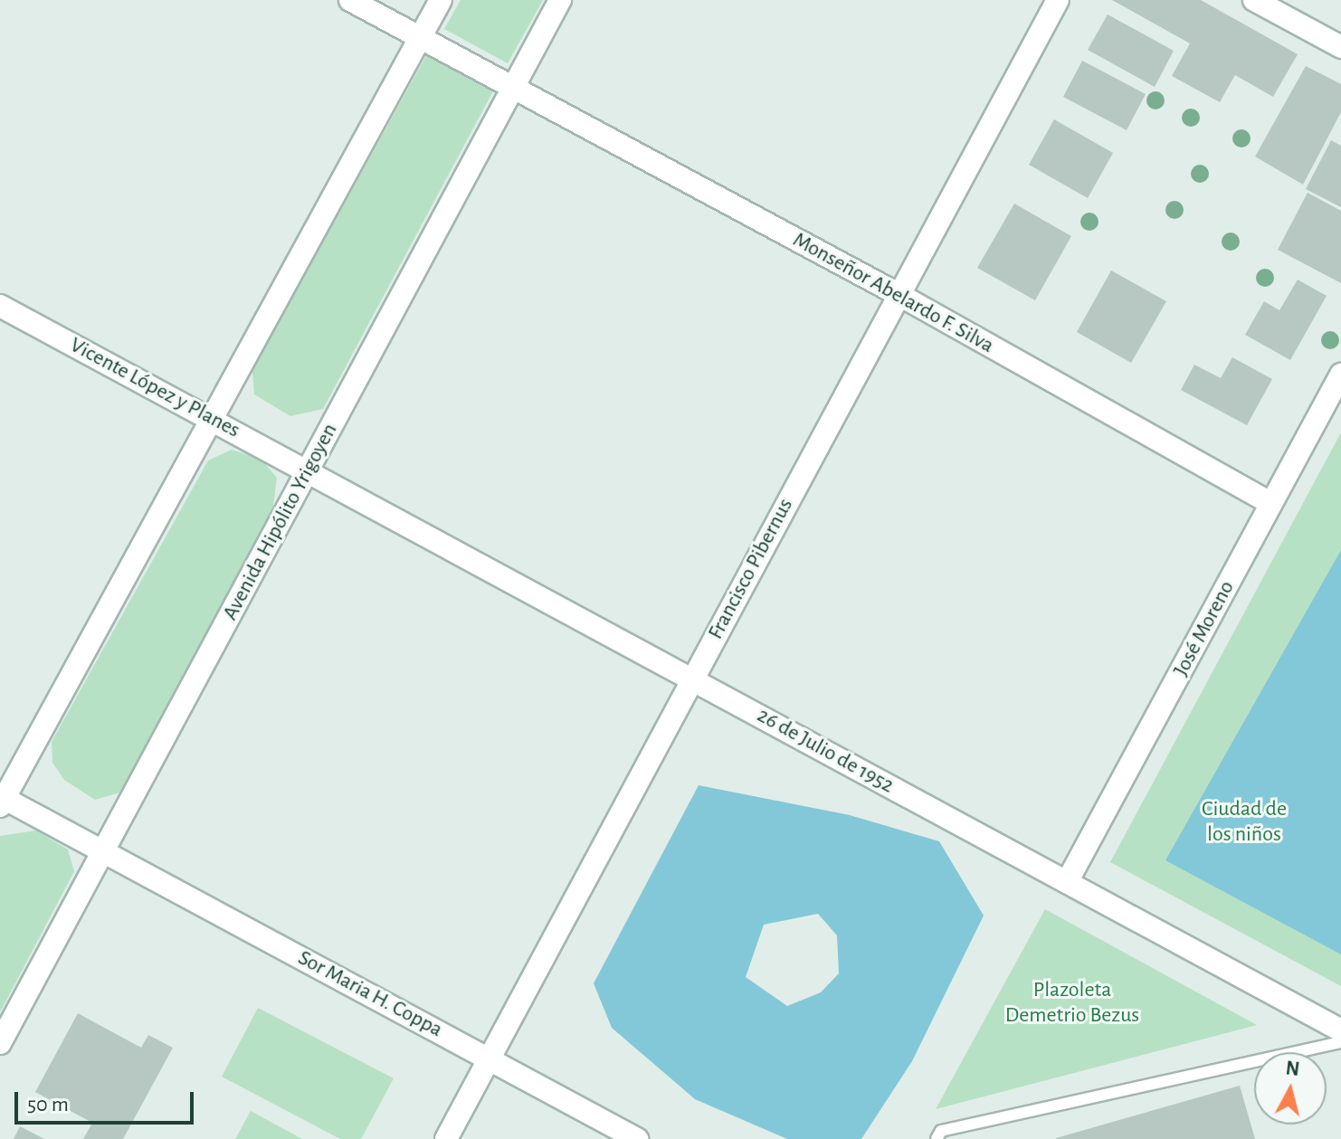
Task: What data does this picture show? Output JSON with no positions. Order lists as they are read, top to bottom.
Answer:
{
  "streets": {
    "street": [
      "Monseñor Abelardo F. Silva",
      "Vicente López y Planes",
      "Avenida Hipólito Yrigoyen",
      "Francisco Pibernus",
      "José Moreno",
      "26 de Julio de 1952",
      "Sor Maria H. Coppa"
    ]
  },
  "crossings": [
    ["Monseñor Abelardo F. Silva", "Avenida Hipólito Yrigoyen"],
    ["Monseñor Abelardo F. Silva", "Francisco Pibernus"],
    ["Monseñor Abelardo F. Silva", "José Moreno"],
    ["Vicente López y Planes", "Avenida Hipólito Yrigoyen"],
    ["Vicente López y Planes", "26 de Julio de 1952"],
    ["Avenida Hipólito Yrigoyen", "26 de Julio de 1952"],
    ["Avenida Hipólito Yrigoyen", "Sor Maria H. Coppa"],
    ["Francisco Pibernus", "26 de Julio de 1952"],
    ["Francisco Pibernus", "Sor Maria H. Coppa"],
    ["José Moreno", "26 de Julio de 1952"]
  ],
  "parks": ["Ciudad de los niños", "Plazoleta Demetrio Bezus"],
  "scale_bar": "50 m",
  "north": "top"
}
